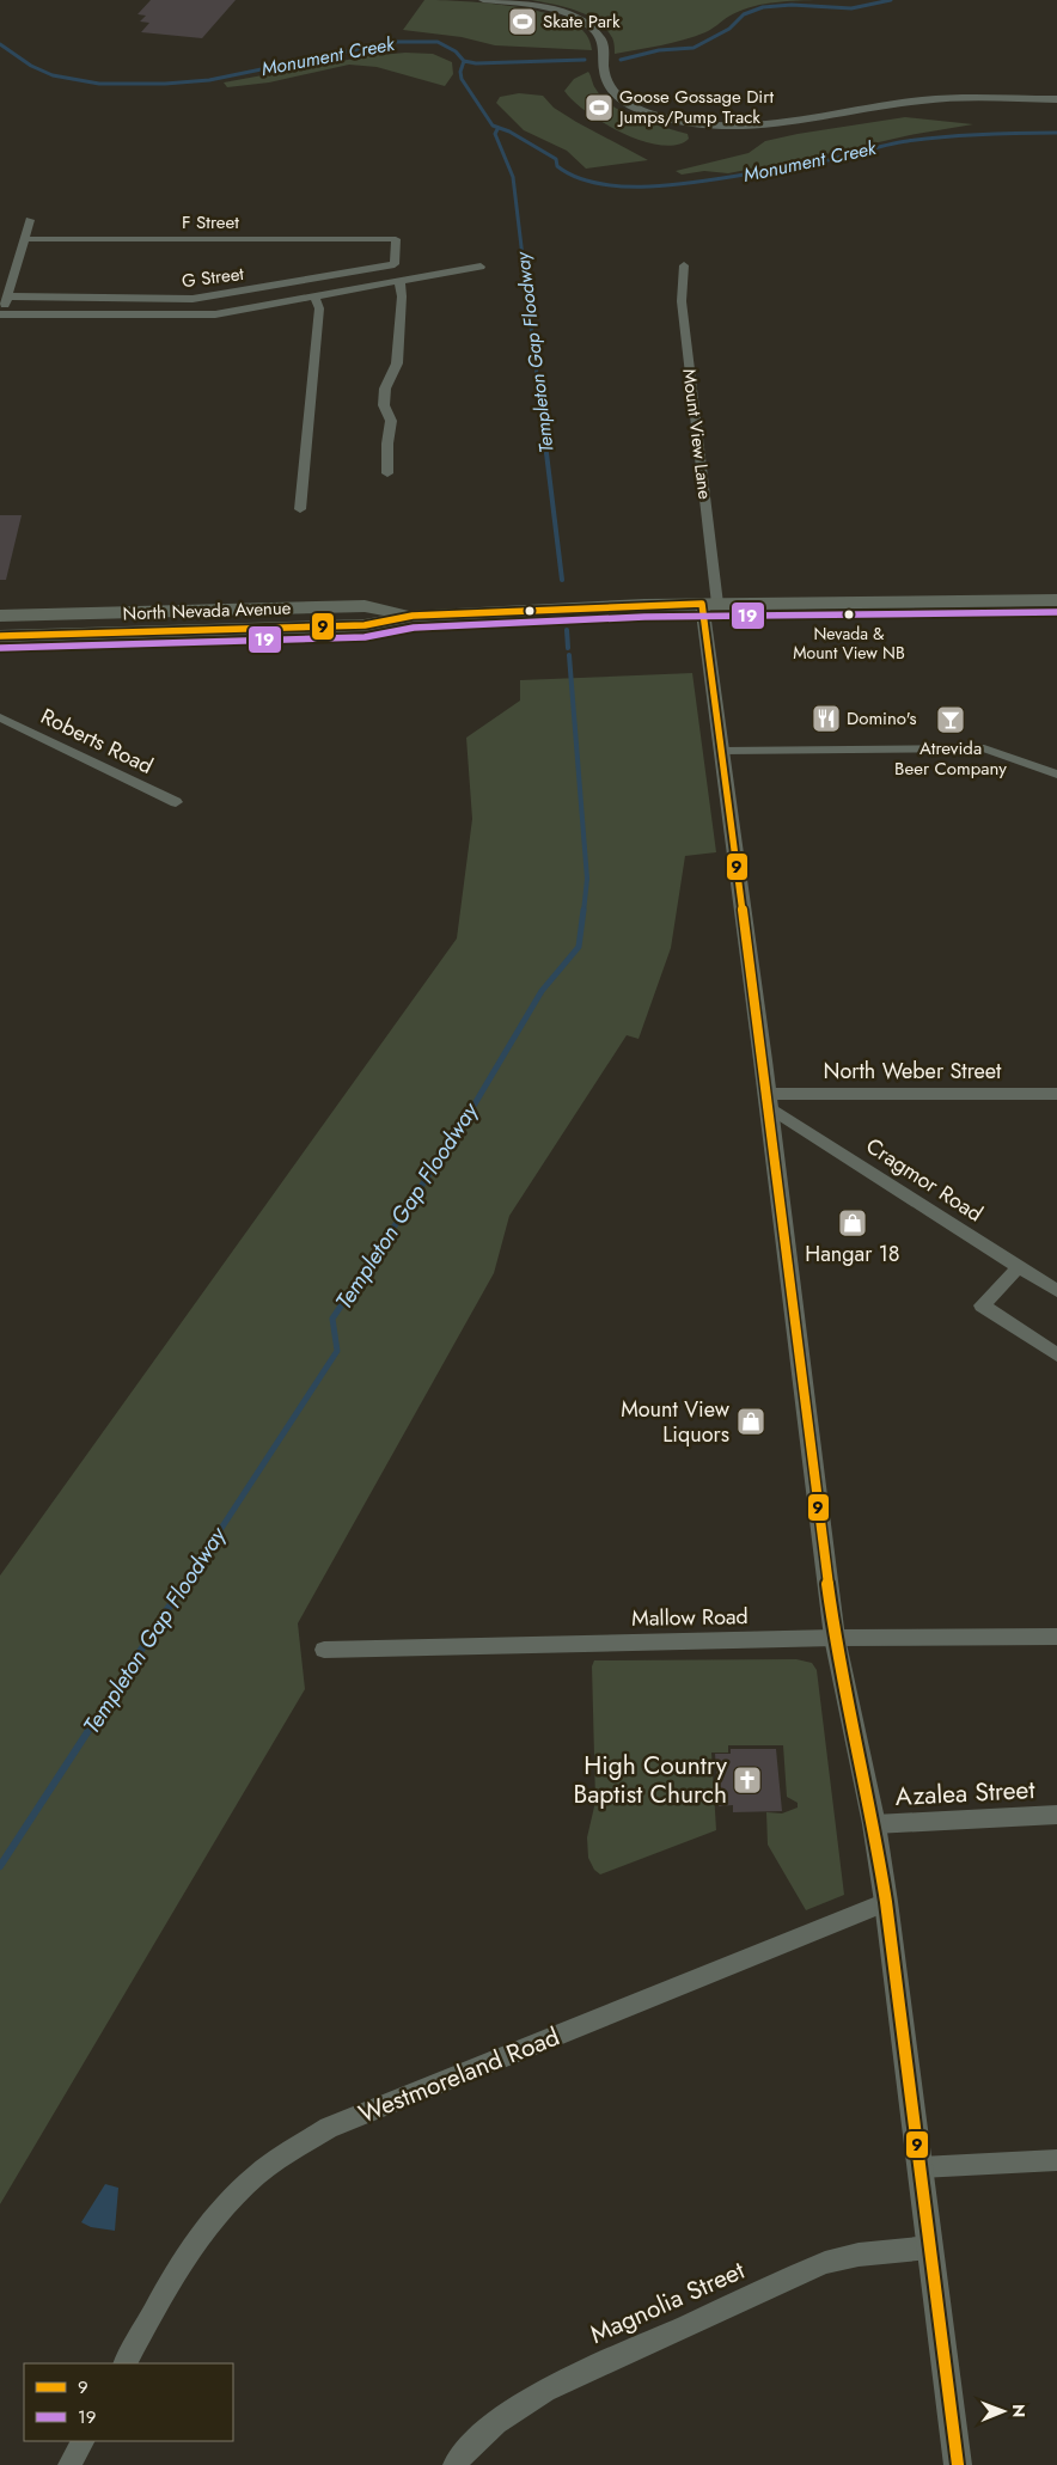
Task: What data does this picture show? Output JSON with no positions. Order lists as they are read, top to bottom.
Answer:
{
  "streets": {
    "main road": ["North Nevada Avenue"],
    "street": [
      "F Street",
      "G Street",
      "Mount View Lane",
      "Roberts Road",
      "North Weber Street",
      "Cragmor Road",
      "Mallow Road",
      "Azalea Street",
      "Westmoreland Road",
      "Magnolia Street"
    ]
  },
  "crossings": [
    ["F Street", "G Street"],
    ["Mount View Lane", "North Nevada Avenue"],
    ["Mount View Lane", "North Weber Street"],
    ["Mount View Lane", "Cragmor Road"],
    ["Mount View Lane", "Mallow Road"],
    ["Mount View Lane", "Azalea Street"],
    ["Mount View Lane", "Westmoreland Road"],
    ["Mount View Lane", "Magnolia Street"],
    ["North Weber Street", "Cragmor Road"]
  ],
  "water": ["Monument Creek", "Templeton Gap Floodway"],
  "places": {
    "sports": ["Skate Park", "Goose Gossage Dirt Jumps/Pump Track"],
    "other": ["Nevada & Mount View NB"],
    "restaurant": ["Domino's"],
    "bar": ["Atrevida Beer Company"],
    "shop": ["Hangar 18", "Mount View Liquors"],
    "church": ["High Country Baptist Church"]
  },
  "lines": ["transit line 9", "transit line 19"],
  "legend": ["9", "19"],
  "north": "right"
}
